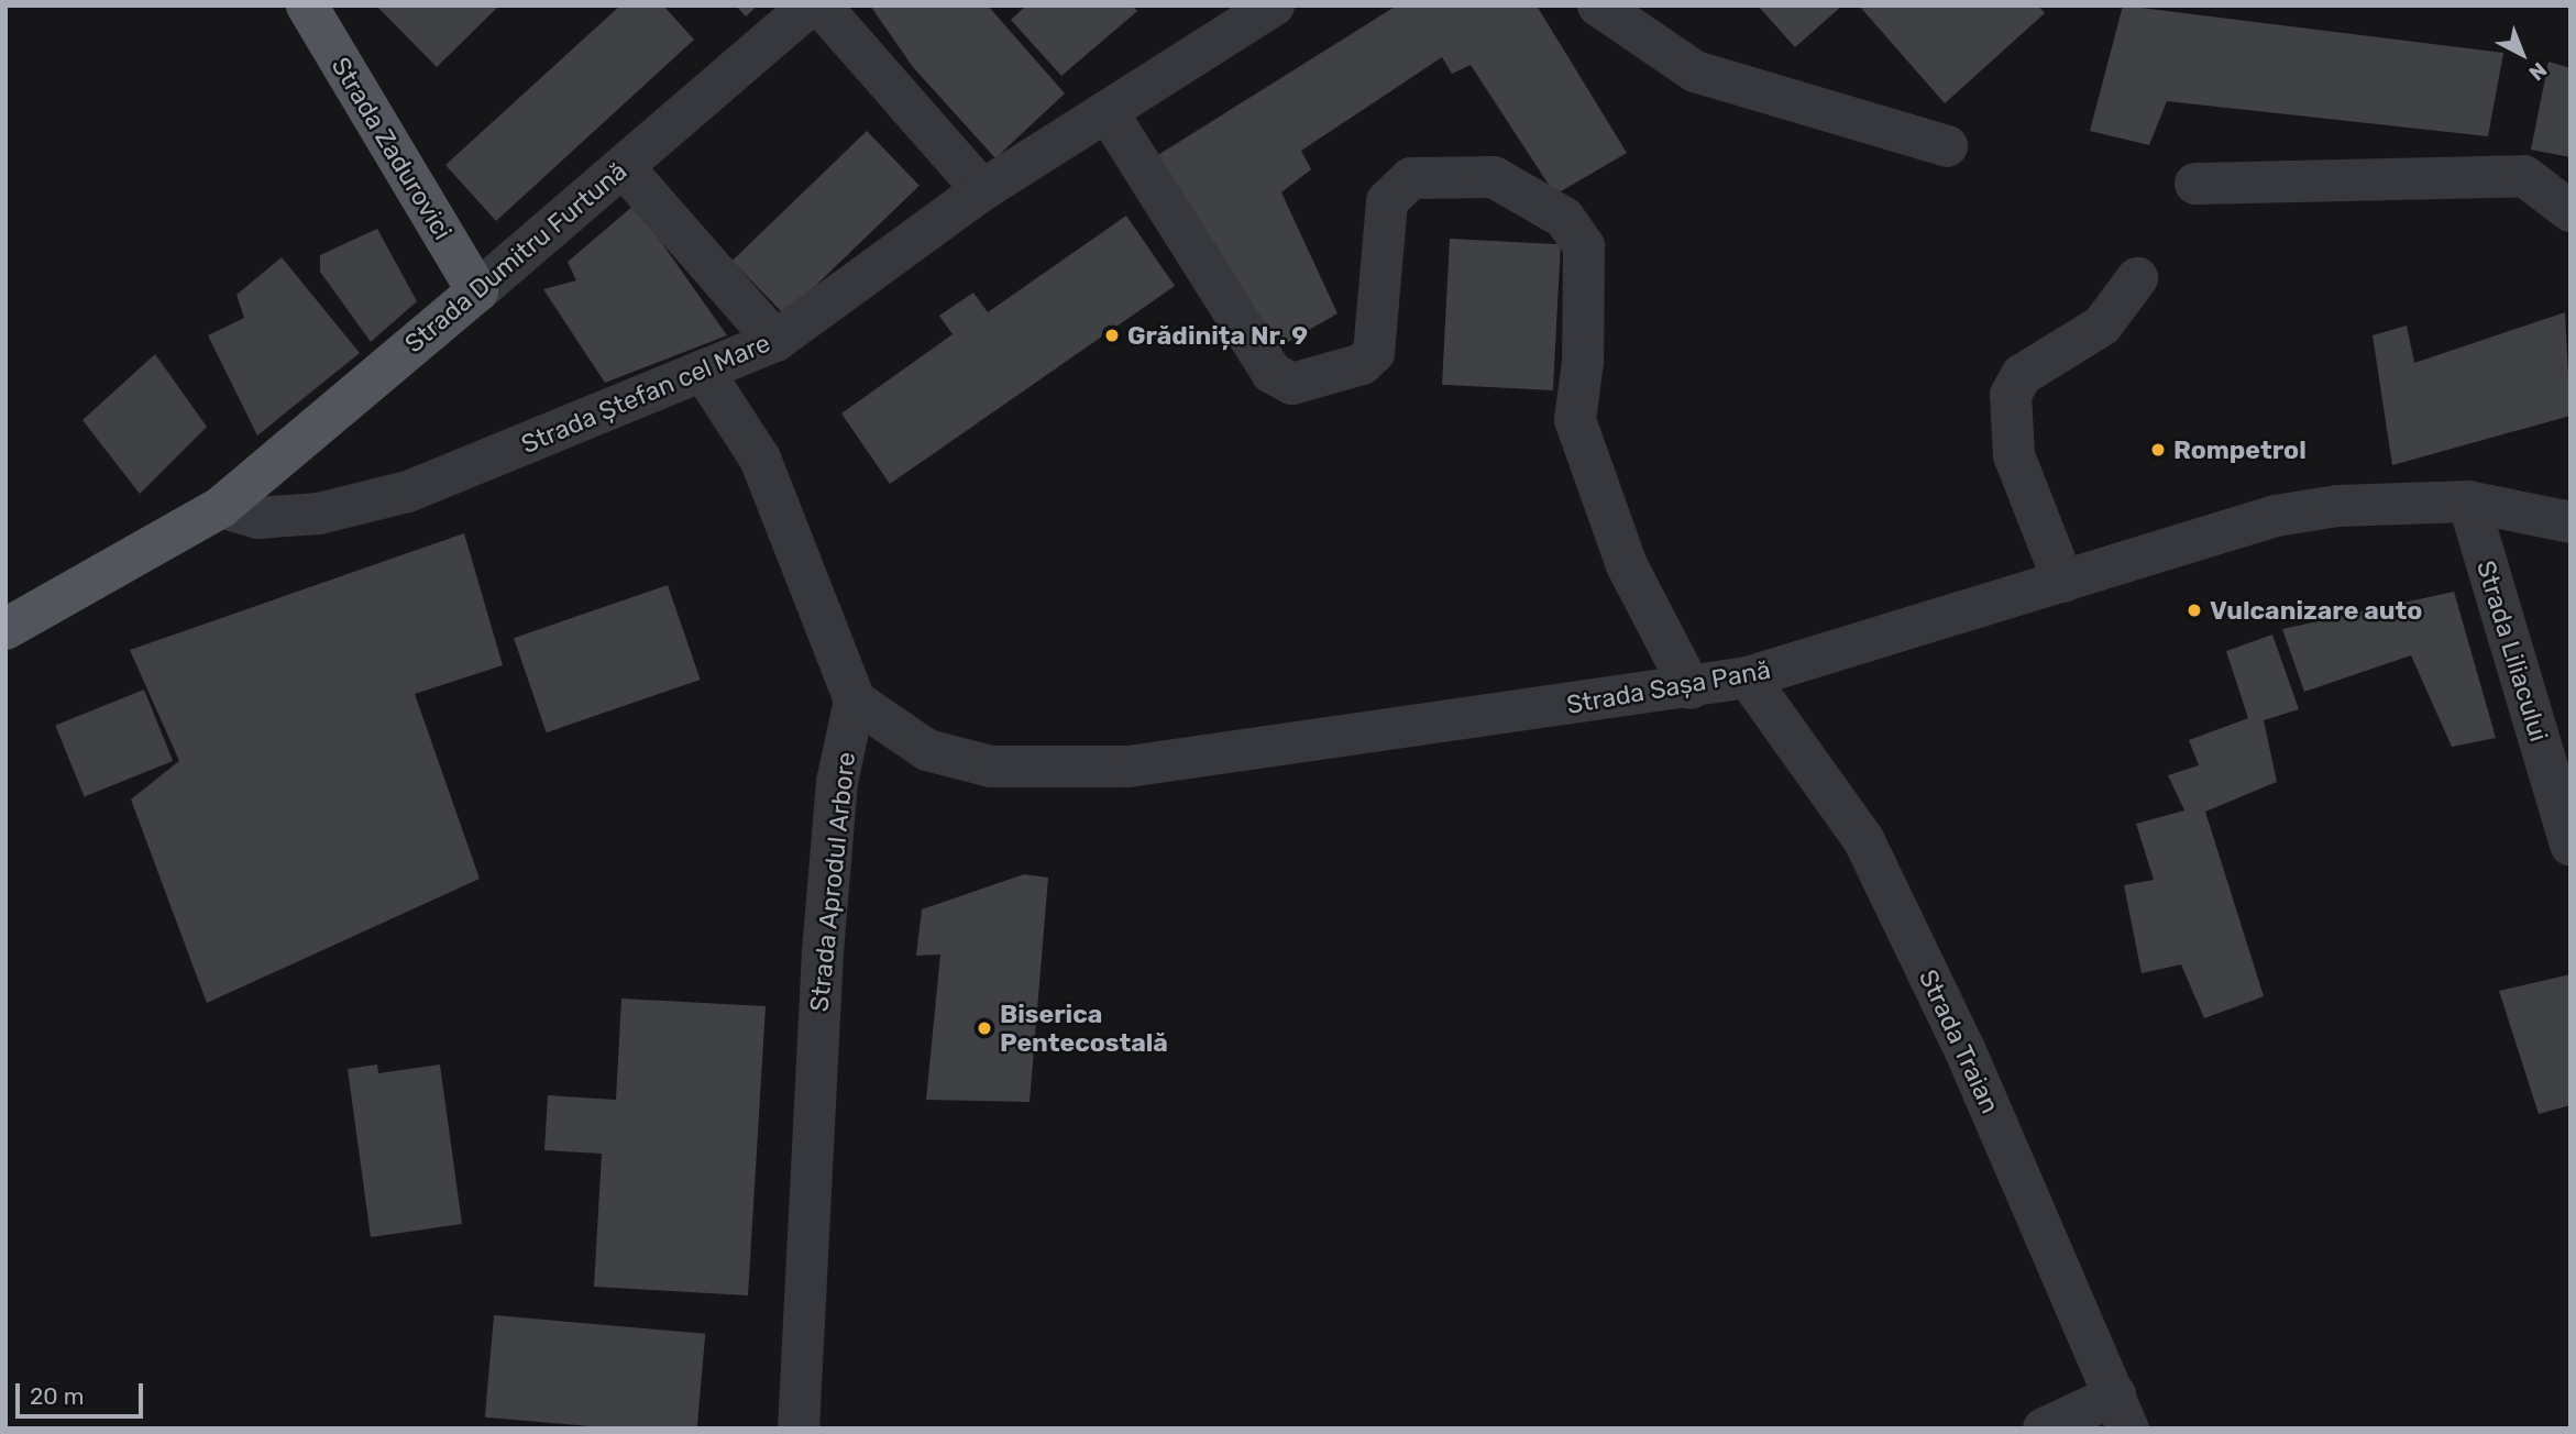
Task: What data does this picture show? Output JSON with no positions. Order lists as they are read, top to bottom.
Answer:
{
  "streets": {
    "main road": ["Strada Zadurovici", "Strada Dumitru Furtună"],
    "street": [
      "Strada Ștefan cel Mare",
      "Strada Liliacului",
      "Strada Sașa Pană",
      "Strada Aprodul Arbore",
      "Strada Traian"
    ]
  },
  "crossings": [
    ["Strada Zadurovici", "Strada Dumitru Furtună"],
    ["Strada Dumitru Furtună", "Strada Ștefan cel Mare"],
    ["Strada Liliacului", "Strada Sașa Pană"],
    ["Strada Sașa Pană", "Strada Aprodul Arbore"],
    ["Strada Sașa Pană", "Strada Traian"]
  ],
  "places": [
    "Grădinița Nr. 9",
    "Rompetrol",
    "Vulcanizare auto",
    "Biserica Pentecostală"
  ],
  "scale_bar": "20 m",
  "north": "bottom right"
}
